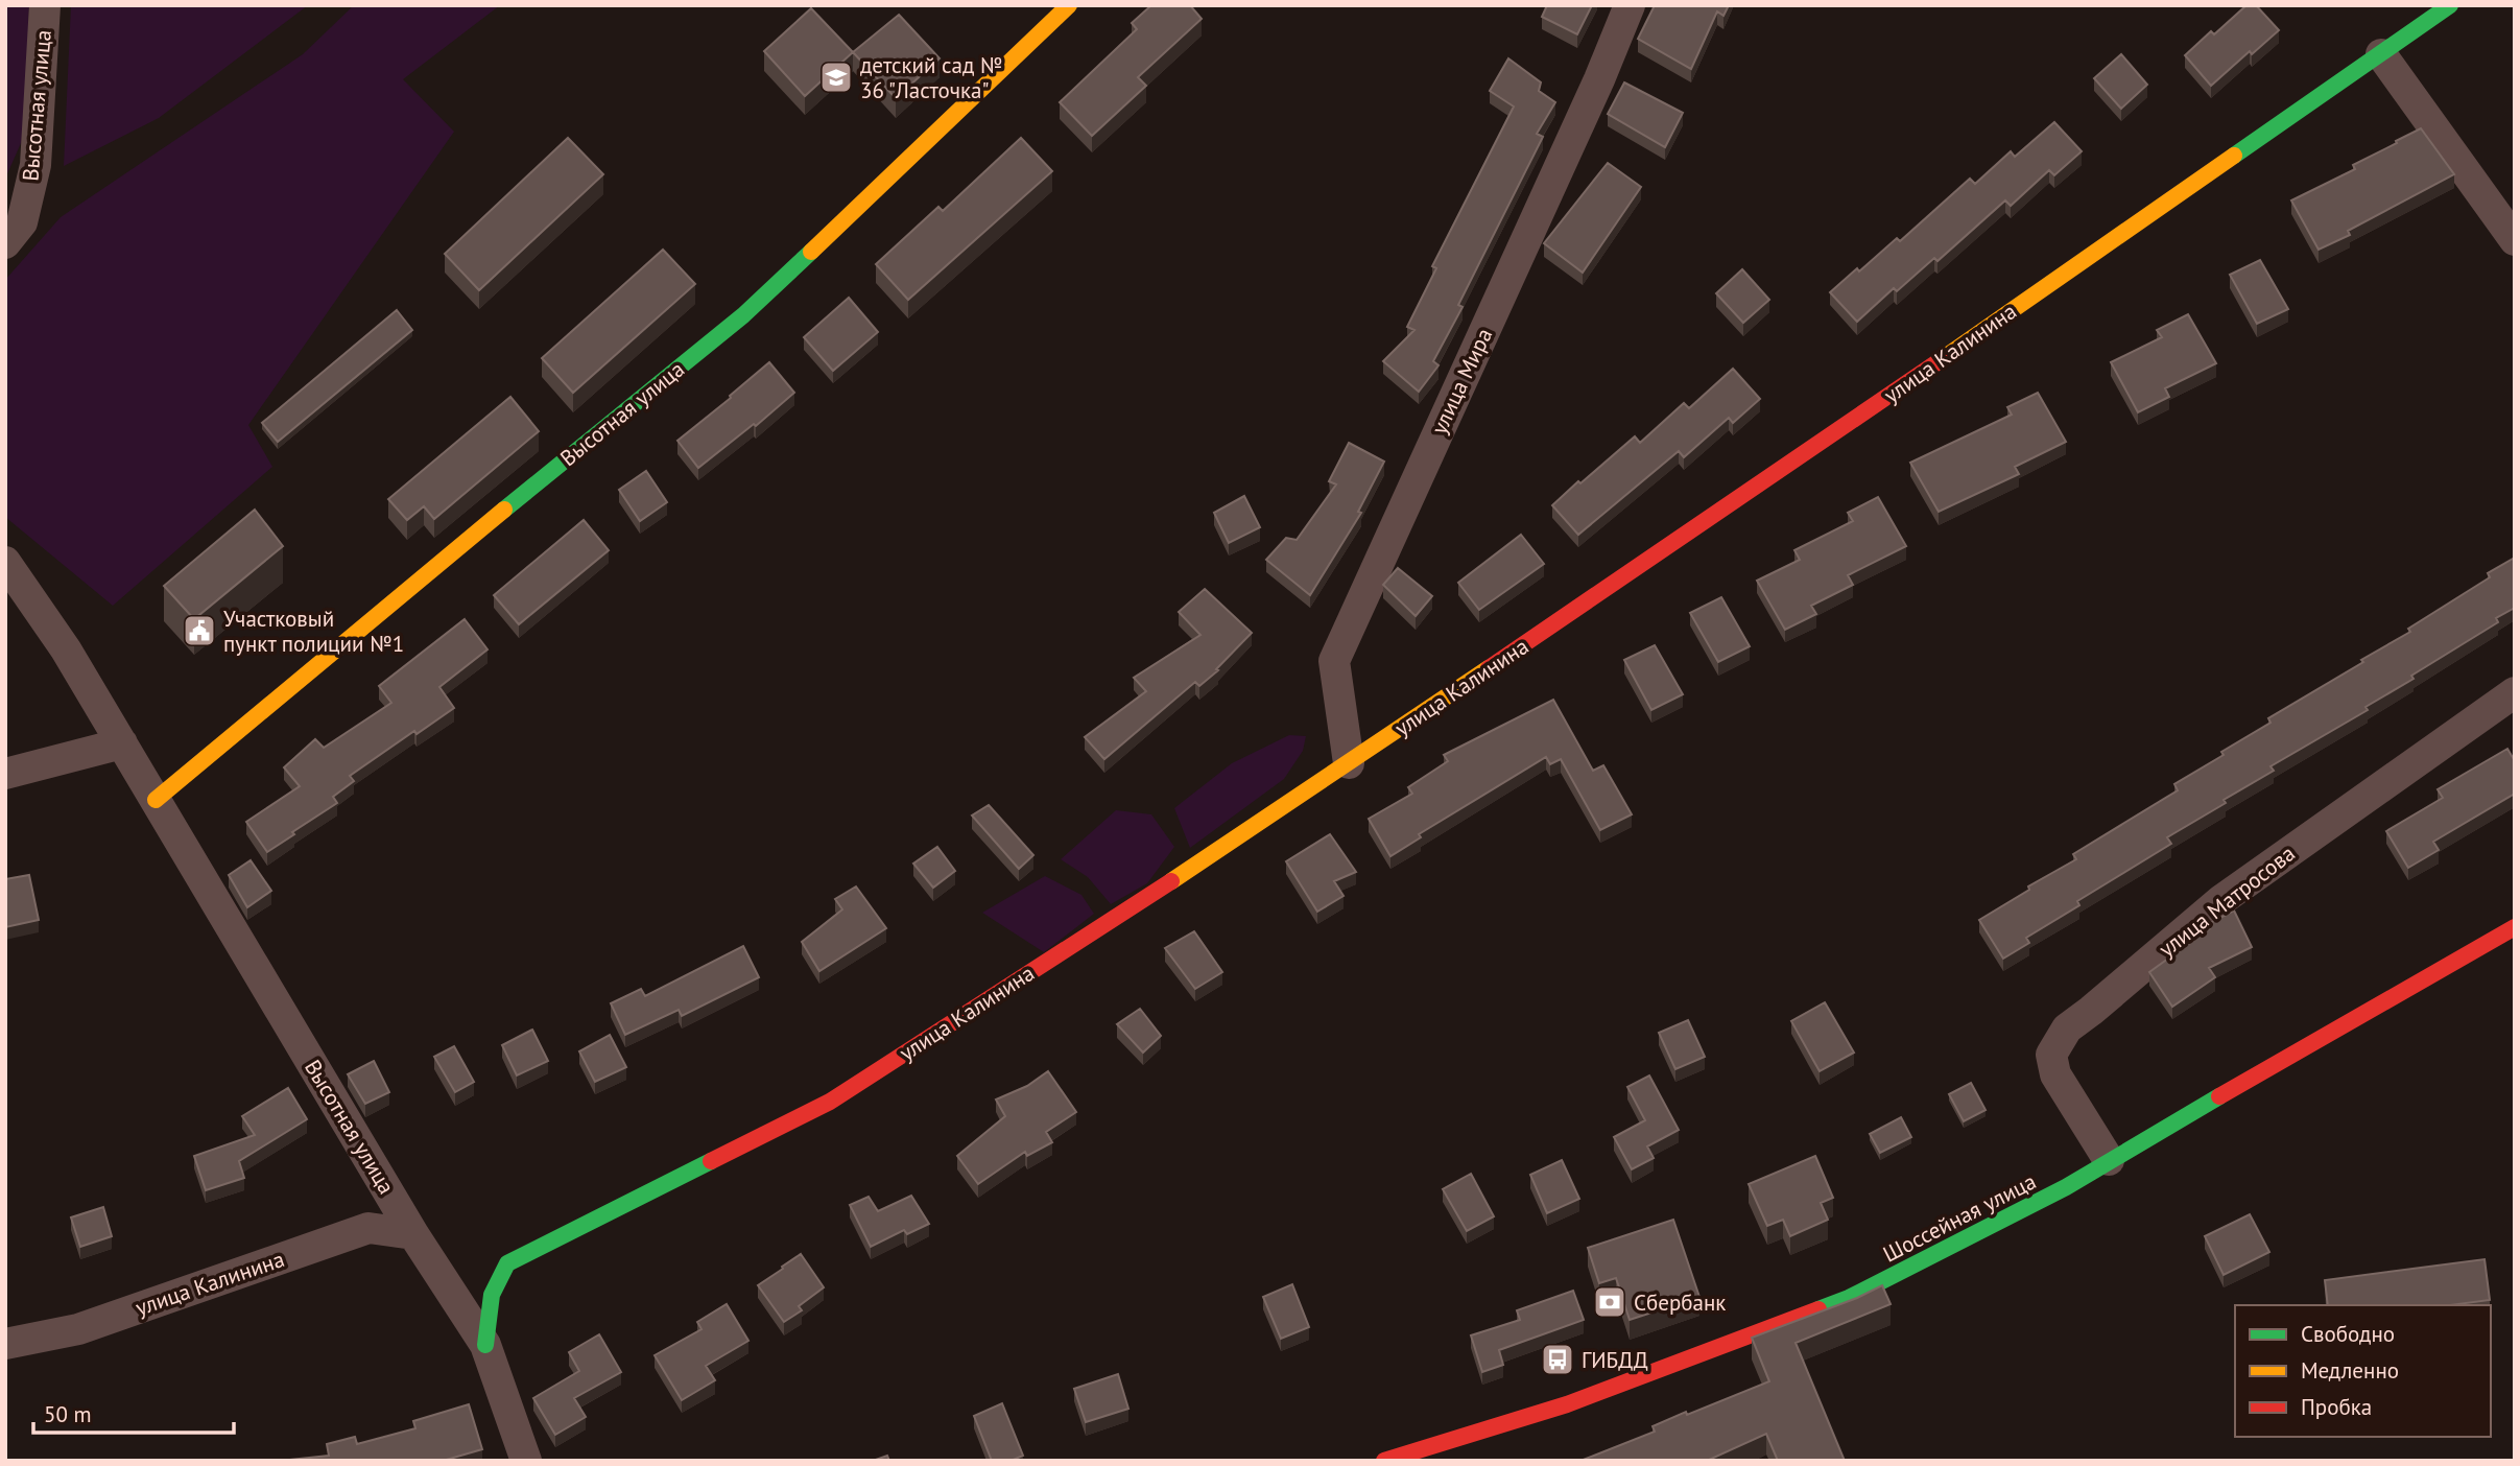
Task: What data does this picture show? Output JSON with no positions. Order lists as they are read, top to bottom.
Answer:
{
  "streets": {
    "street": [
      "Высотная улица",
      "улица Калинина",
      "улица Мира",
      "улица Матросова",
      "Шоссейная улица"
    ]
  },
  "crossings": [
    ["Высотная улица", "улица Калинина"],
    ["улица Калинина", "улица Мира"],
    ["улица Матросова", "Шоссейная улица"]
  ],
  "places": {
    "school or university": ["детский сад № 36 \"Ласточка\""],
    "public building": ["Участковый пункт полиции №1"],
    "bank": ["Сбербанк"],
    "bus stop": ["ГИБДД"]
  },
  "legend": ["Свободно", "Медленно", "Пробка"],
  "scale_bar": "50 m"
}
